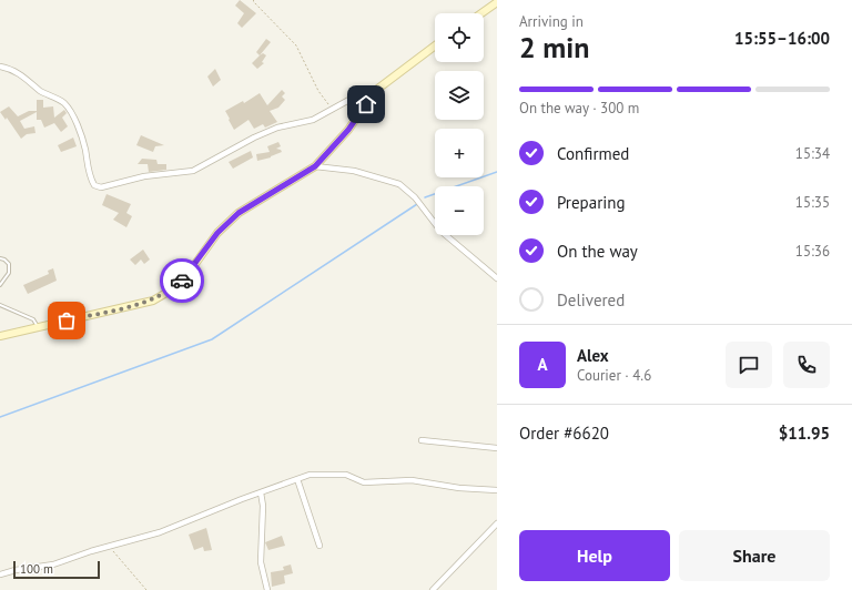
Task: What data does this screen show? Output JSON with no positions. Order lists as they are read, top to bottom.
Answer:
{
  "scale_bar": "100 m",
  "page": {
    "heading": ["2 min", "Arriving in", "15:55–16:00"],
    "panel": [
      "Alex",
      "Courier · 4.6",
      "Order #6620",
      "$11.95"
    ],
    "map_buttons": ["+", "−"],
    "bar": "On the way · 300 m",
    "list": [
      ["Confirmed", "15:34"],
      ["Preparing", "15:35"],
      ["On the way", "15:36"],
      "Delivered"
    ],
    "round": "A",
    "buttons": ["Help", "Share"],
    "scale": "100 m"
  }
}
